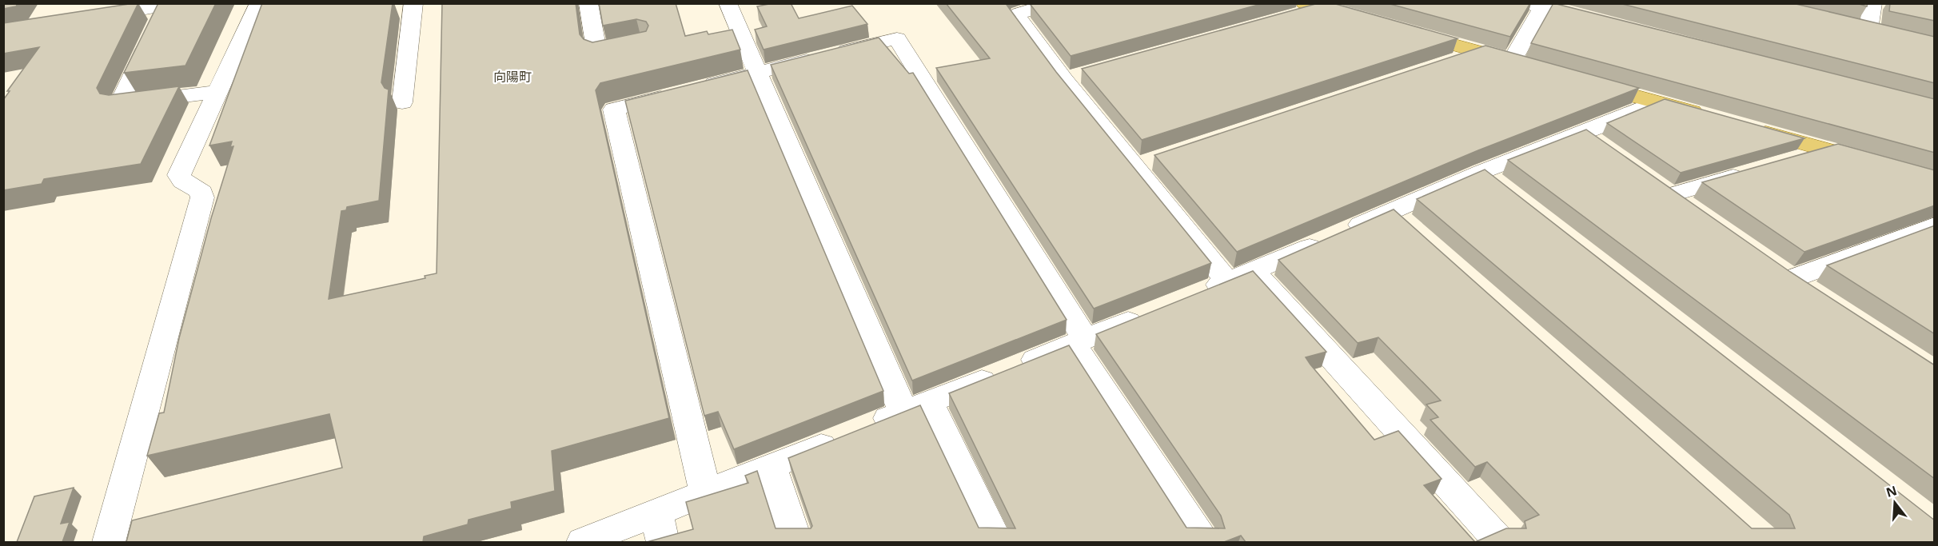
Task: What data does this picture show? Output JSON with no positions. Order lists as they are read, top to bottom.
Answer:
{
  "districts": ["向陽町"],
  "north": "top"
}
